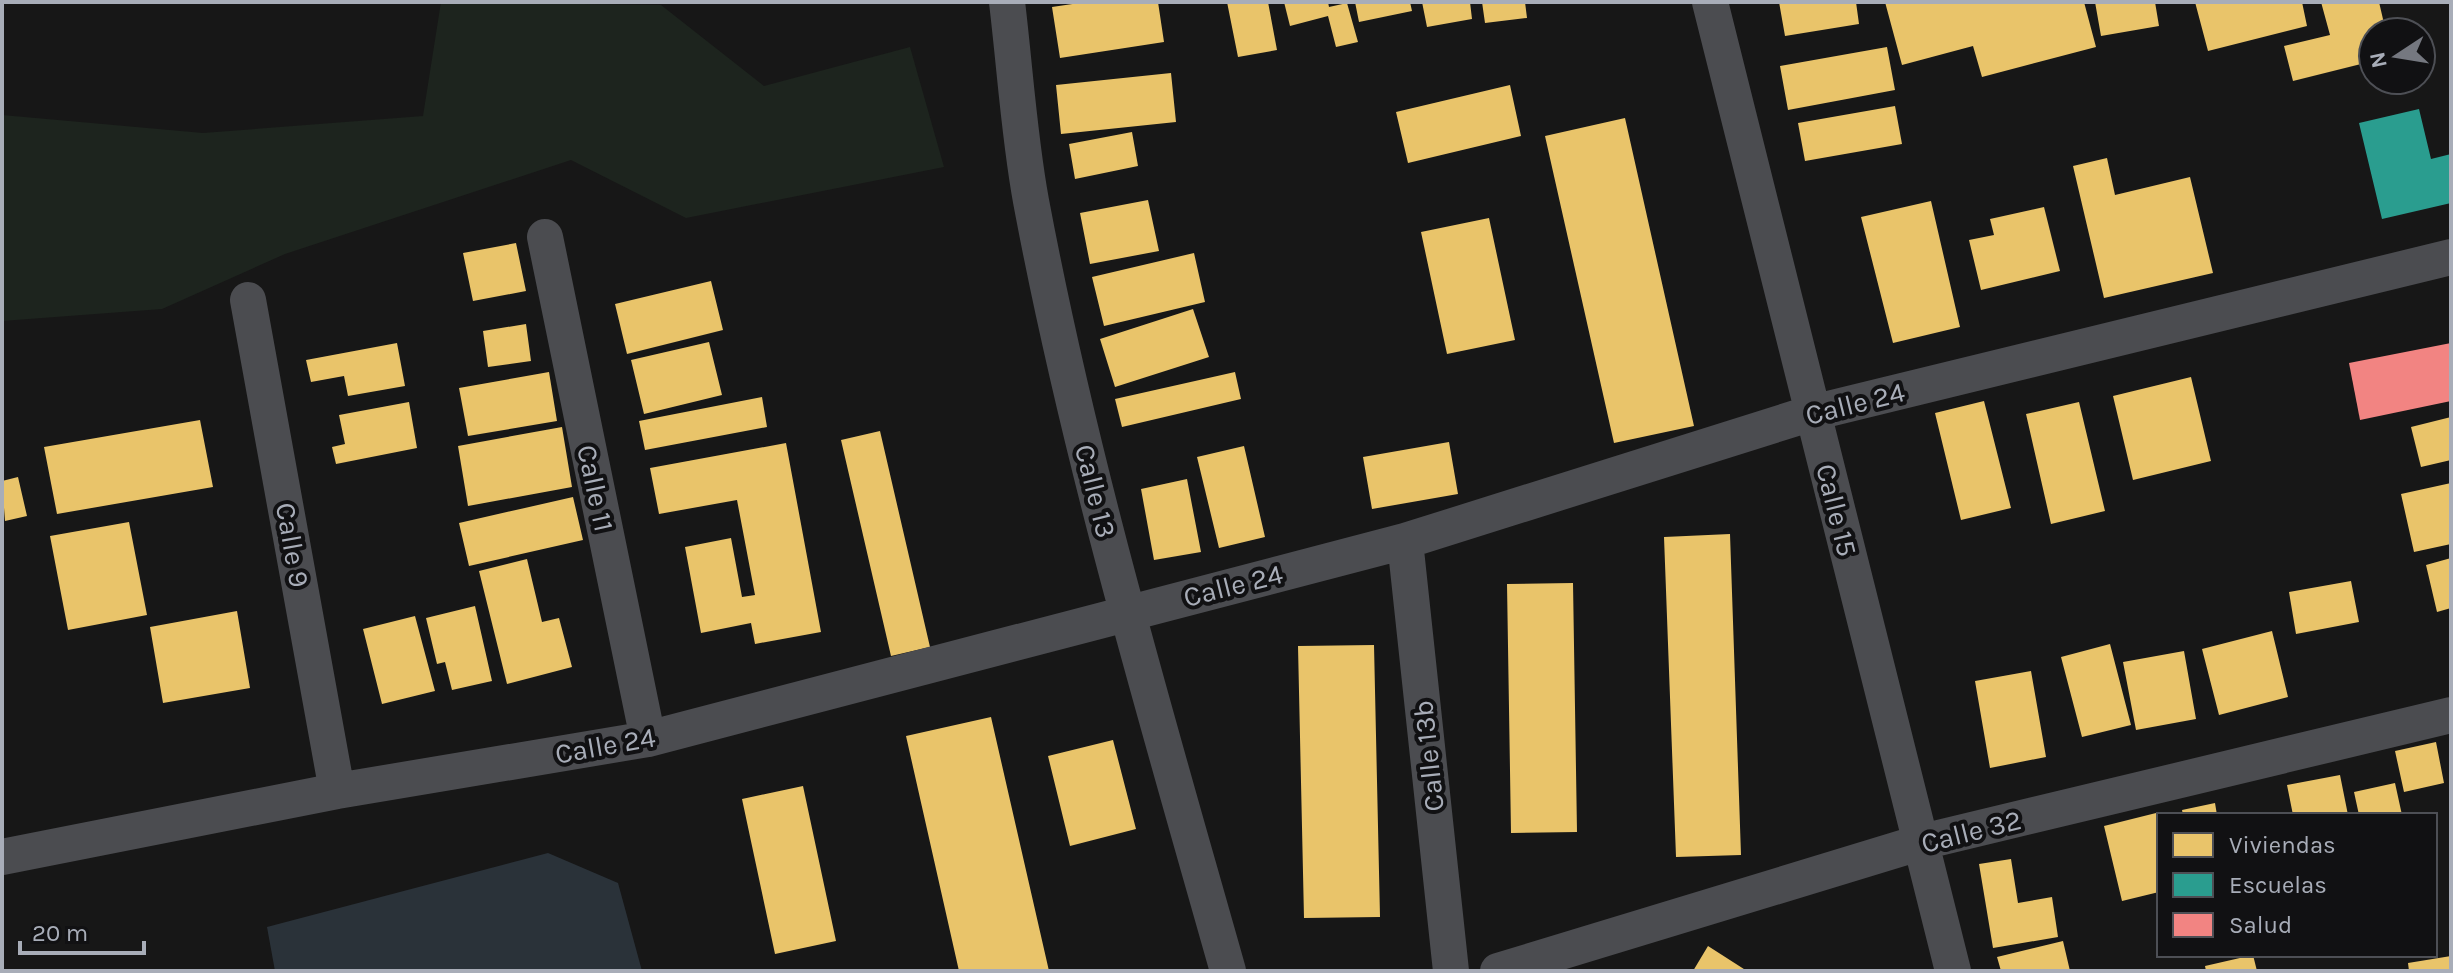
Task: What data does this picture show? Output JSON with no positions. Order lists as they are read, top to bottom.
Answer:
{
  "streets": {
    "street": [
      "Calle 24",
      "Calle 11",
      "Calle 13",
      "Calle 15",
      "Calle 9",
      "Calle 13b",
      "Calle 32"
    ]
  },
  "crossings": [
    ["Calle 24", "Calle 11"],
    ["Calle 24", "Calle 13"],
    ["Calle 24", "Calle 15"],
    ["Calle 24", "Calle 9"],
    ["Calle 24", "Calle 13b"],
    ["Calle 15", "Calle 32"]
  ],
  "legend": ["Viviendas", "Escuelas", "Salud"],
  "scale_bar": "20 m",
  "north": "left"
}
